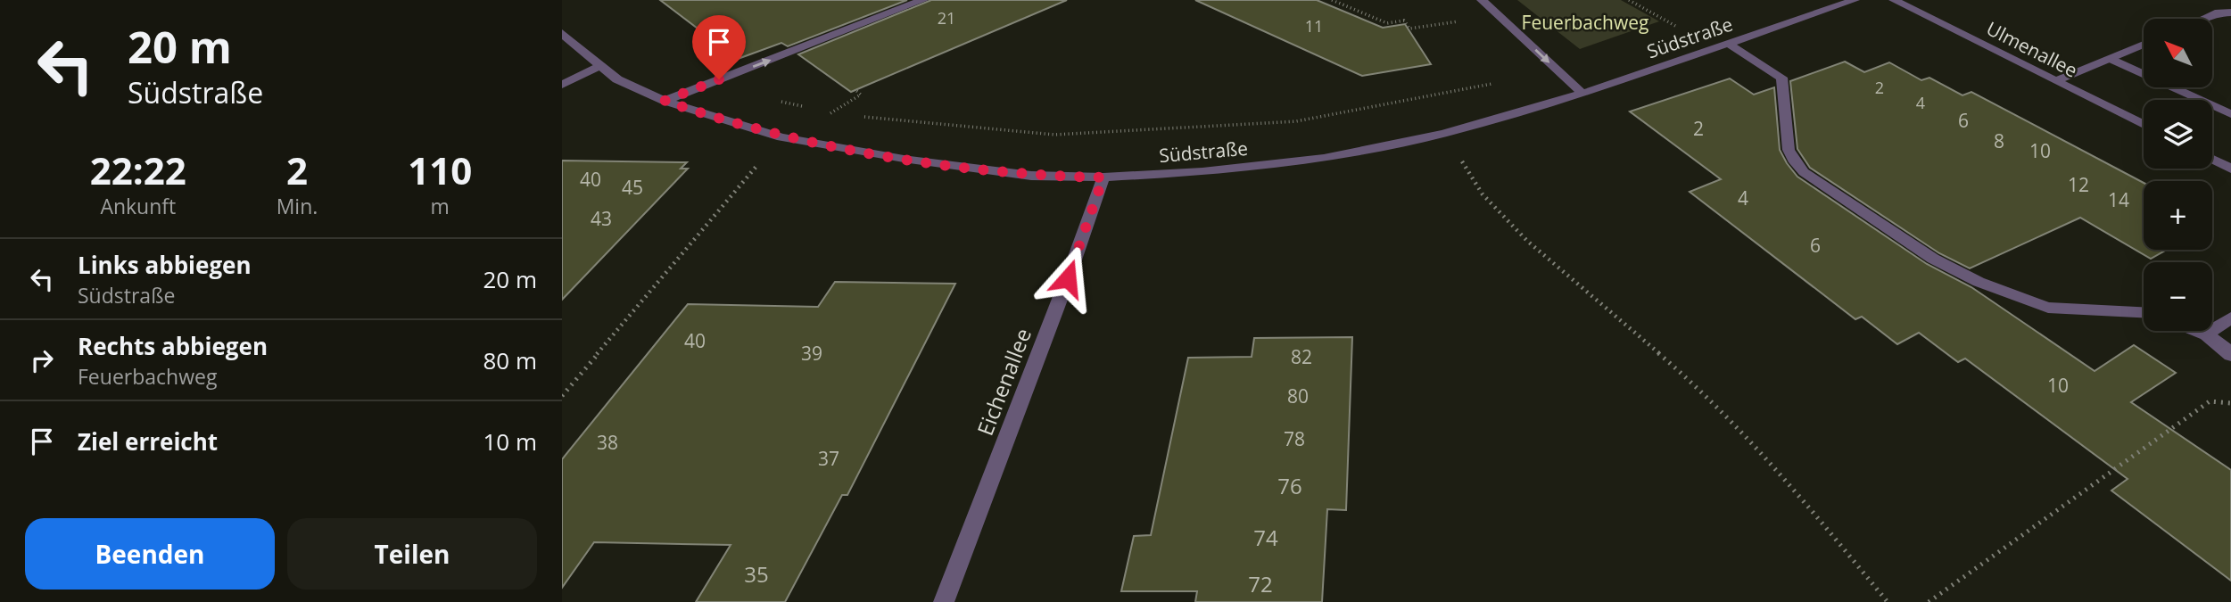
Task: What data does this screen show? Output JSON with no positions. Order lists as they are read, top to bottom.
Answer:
{
  "streets": {
    "street": ["Südstraße", "Ulmenallee", "Eichenallee"]
  },
  "crossings": [
    ["Südstraße", "Eichenallee"]
  ],
  "parks": ["Feuerbachweg"],
  "house_numbers": [
    "21",
    "11",
    "2",
    "4",
    "6",
    "2",
    "8",
    "10",
    "40",
    "12",
    "45",
    "4",
    "14",
    "43",
    "6",
    "40",
    "39",
    "82",
    "10",
    "80",
    "78",
    "38",
    "37",
    "76",
    "74",
    "35",
    "72"
  ],
  "north": "top left",
  "page": {
    "turn": ["20 m", "Südstraße"],
    "map_buttons": ["+", "−"],
    "eta": [
      "22:22",
      "Ankunft",
      "2",
      "Min.",
      "110",
      "m"
    ],
    "list": [
      {
        "name": "Links abbiegen",
        "note": "Südstraße",
        "value": "20 m"
      },
      {
        "name": "Rechts abbiegen",
        "note": "Feuerbachweg",
        "value": "80 m"
      },
      {
        "name": "Ziel erreicht",
        "value": "10 m"
      }
    ],
    "buttons": ["Beenden", "Teilen"]
  }
}
